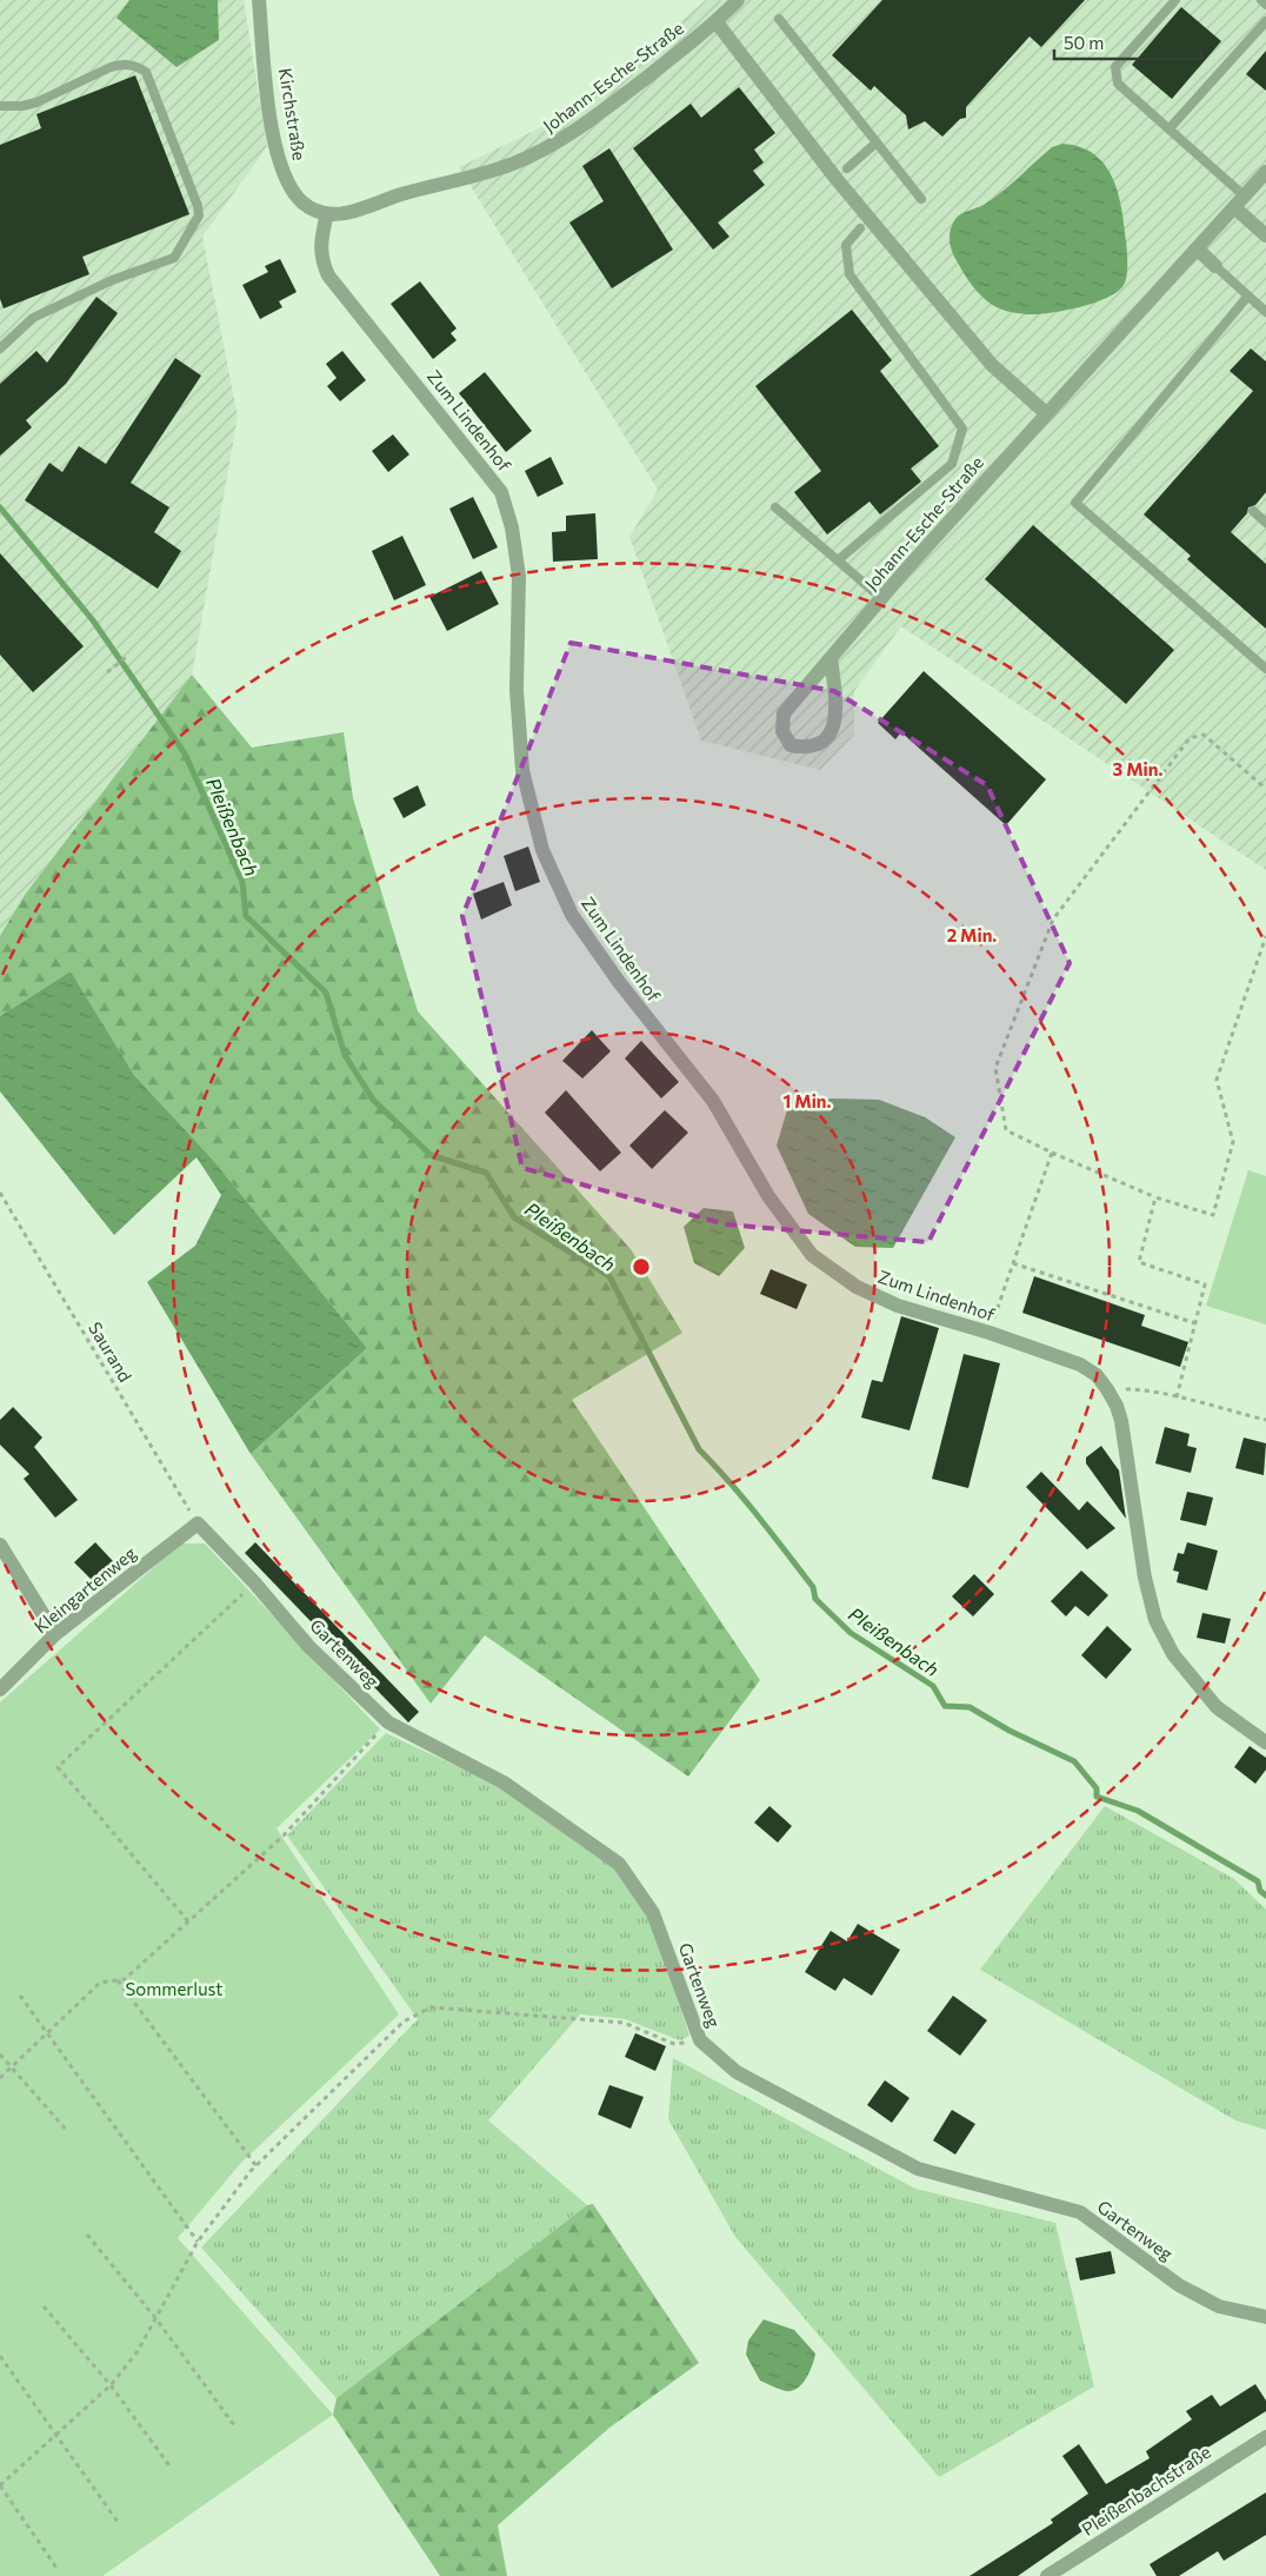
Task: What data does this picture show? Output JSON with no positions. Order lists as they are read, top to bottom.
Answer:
{
  "streets": {
    "street": [
      "Johann-Esche-Straße",
      "Kirchstraße",
      "Zum Lindenhof",
      "Kleingartenweg",
      "Gartenweg",
      "Pleißenbachstraße"
    ],
    "path": ["Saurand"]
  },
  "crossings": [
    ["Johann-Esche-Straße", "Kirchstraße"],
    ["Johann-Esche-Straße", "Zum Lindenhof"],
    ["Kirchstraße", "Zum Lindenhof"],
    ["Saurand", "Kleingartenweg"],
    ["Saurand", "Gartenweg"],
    ["Kleingartenweg", "Gartenweg"]
  ],
  "water": ["Pleißenbach"],
  "parks": ["Sommerlust"],
  "scale_bar": "50 m",
  "rings": ["3 Min.", "2 Min.", "1 Min."]
}
